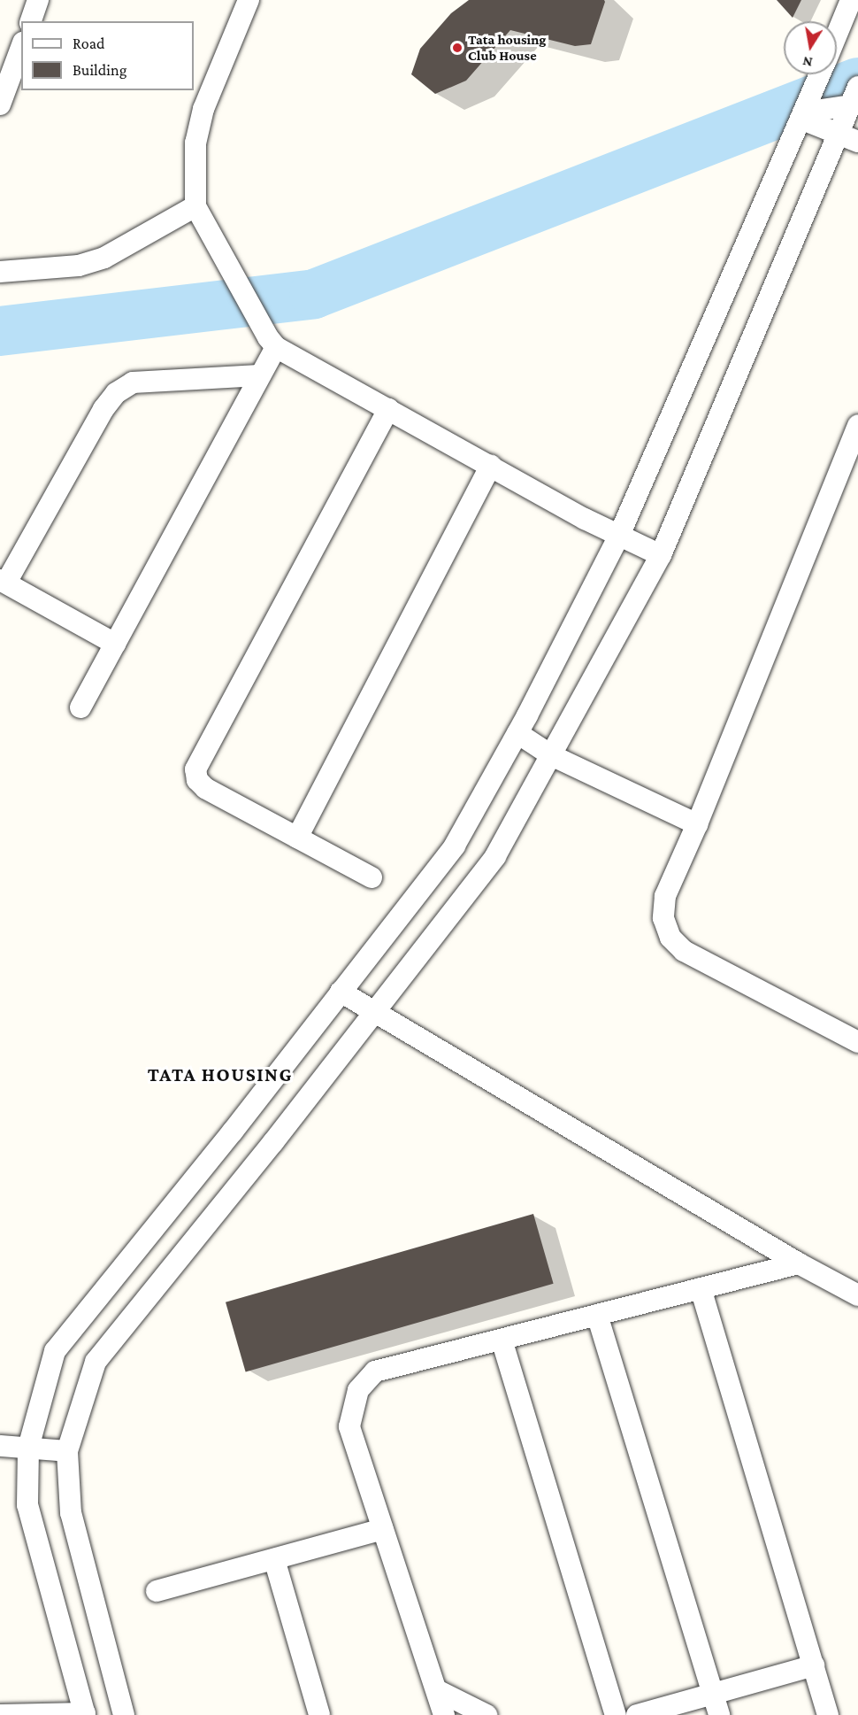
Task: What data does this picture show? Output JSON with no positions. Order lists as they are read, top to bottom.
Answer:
{
  "districts": ["TATA HOUSING"],
  "places": ["Tata housing Club House"],
  "legend": ["Road", "Building"],
  "north": "bottom"
}
